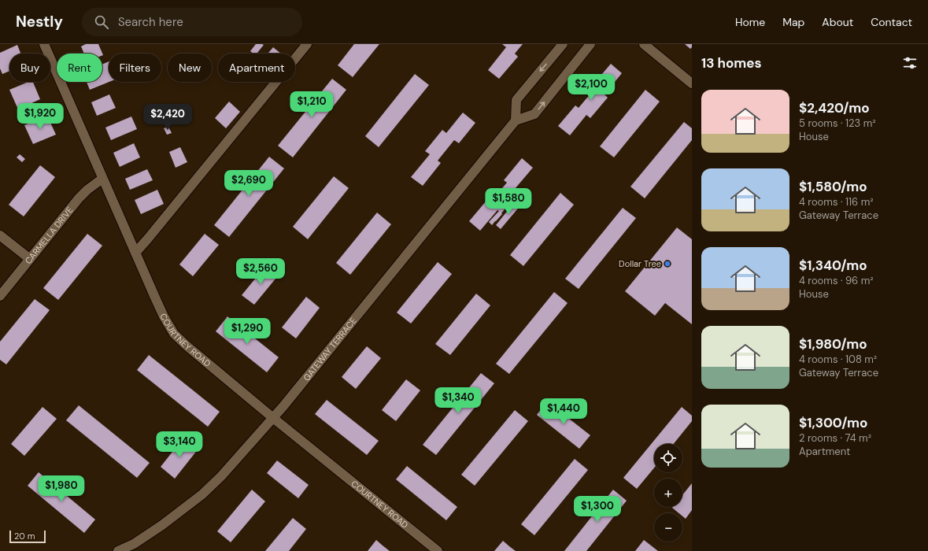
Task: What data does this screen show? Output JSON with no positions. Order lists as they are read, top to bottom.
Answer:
{
  "streets": {
    "street": ["CARMELLA DRIVE", "COURTNEY ROAD", "GATEWAY TERRACE"]
  },
  "crossings": [
    ["CARMELLA DRIVE", "COURTNEY ROAD"],
    ["COURTNEY ROAD", "GATEWAY TERRACE"]
  ],
  "places": ["Dollar Tree"],
  "scale_bar": "20 m",
  "page": {
    "header": "Nestly",
    "search": "Search here",
    "nav": [
      "Home",
      "Map",
      "About",
      "Contact"
    ],
    "heading": "13 homes",
    "chip": [
      "Buy",
      "Rent",
      "Filters",
      "New",
      "Apartment"
    ],
    "price": [
      "$2,100",
      "$1,210",
      "$1,920",
      "$2,420",
      "$2,690",
      "$1,580",
      "$2,560",
      "$1,290",
      "$1,340",
      "$1,440",
      "$3,140",
      "$1,980",
      "$1,300"
    ],
    "list": [
      {
        "name": "$2,420/mo",
        "note": "5 rooms · 123 m² · House"
      },
      {
        "name": "$1,580/mo",
        "note": "4 rooms · 116 m² · Gateway Terrace"
      },
      {
        "name": "$1,340/mo",
        "note": "4 rooms · 96 m² · House"
      },
      {
        "name": "$1,980/mo",
        "note": "4 rooms · 108 m² · Gateway Terrace"
      },
      {
        "name": "$1,300/mo",
        "note": "2 rooms · 74 m² · Apartment"
      }
    ],
    "map_buttons": ["+", "−"],
    "scale": "20 m"
  }
}
